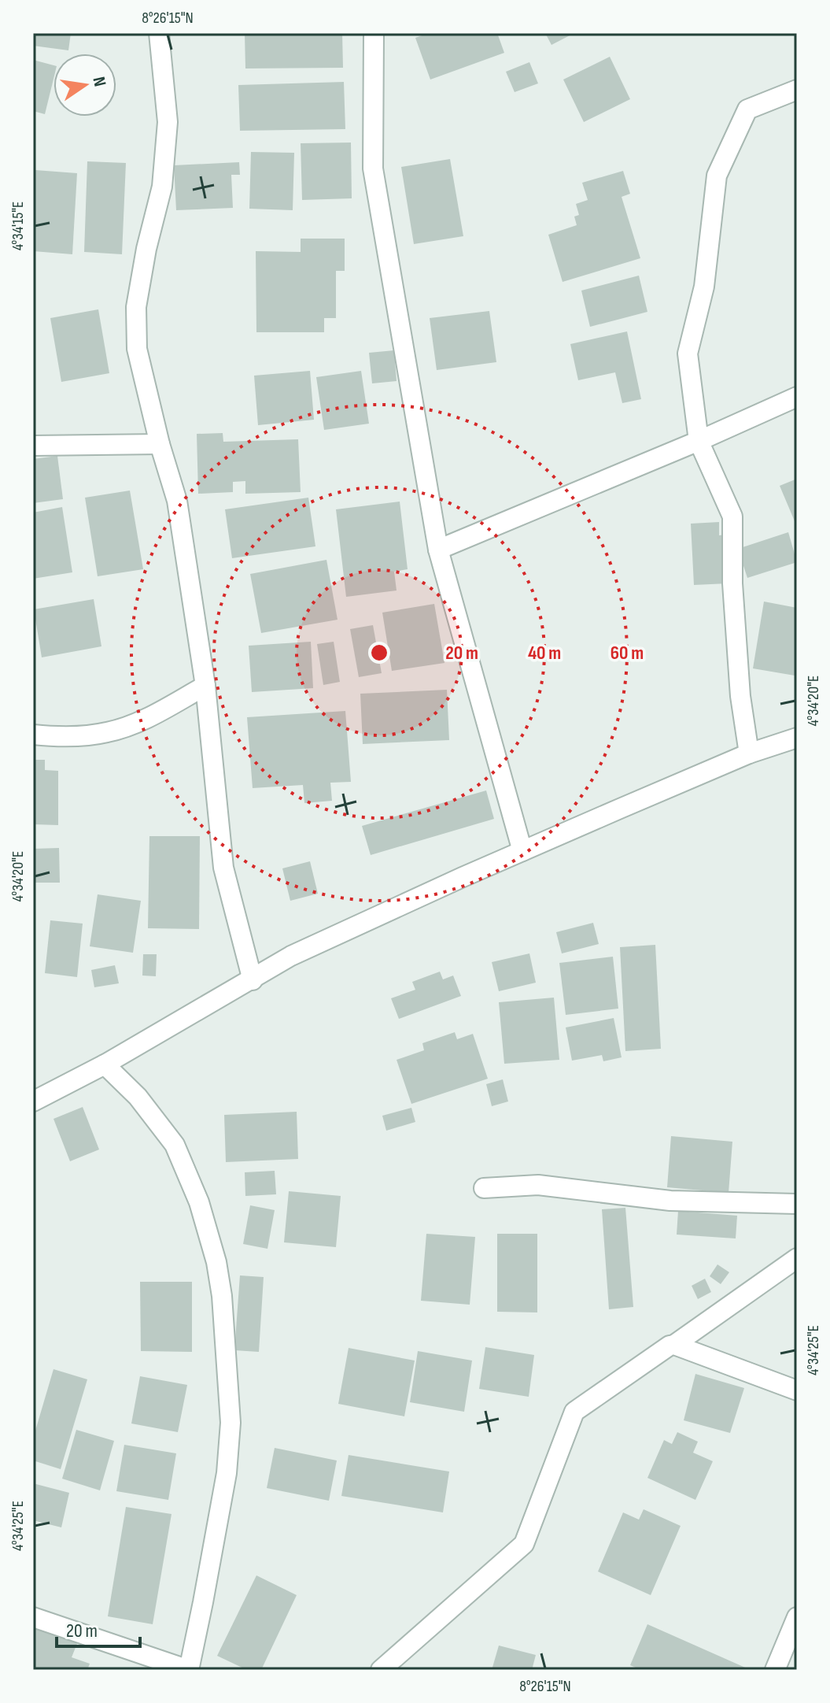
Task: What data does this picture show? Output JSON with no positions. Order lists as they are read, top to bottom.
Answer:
{
  "scale_bar": "20 m",
  "north": "right",
  "coordinates": [
    "8°26'15\"N",
    "4°34'15\"E",
    "4°34'20\"E",
    "4°34'25\"E"
  ],
  "rings": ["20 m", "40 m", "60 m"]
}
